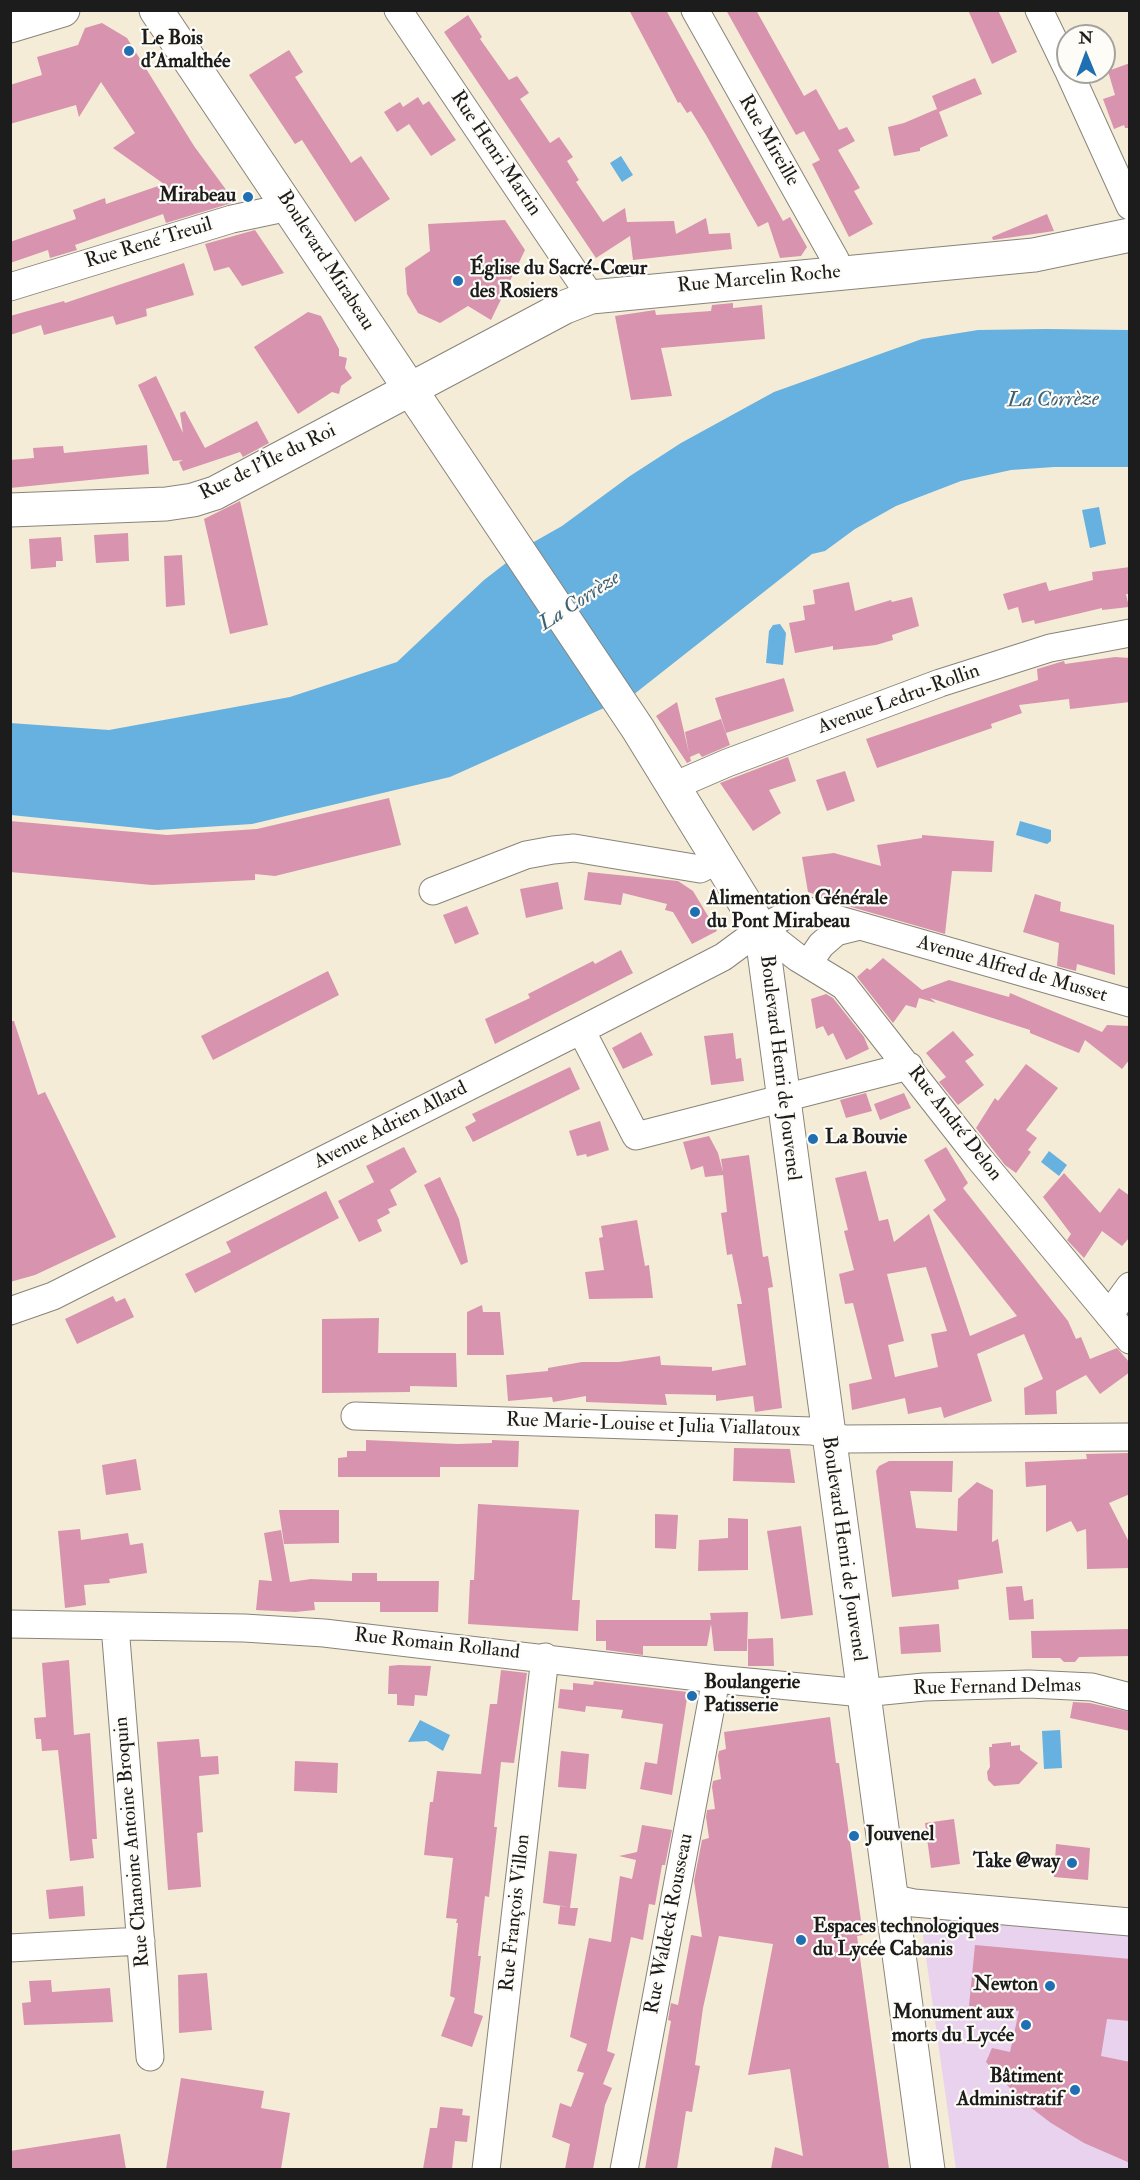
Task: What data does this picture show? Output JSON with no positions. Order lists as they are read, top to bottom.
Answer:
{
  "streets": {
    "main road": [
      "Boulevard Mirabeau",
      "Rue Marcelin Roche",
      "Rue de l'Île du Roi",
      "Boulevard Henri de Jouvenel"
    ],
    "street": [
      "Rue Mireille",
      "Rue Henri Martin",
      "Rue René Treuil",
      "Avenue Ledru-Rollin",
      "Avenue Alfred de Musset",
      "Rue André Delon",
      "Avenue Adrien Allard",
      "Rue Marie-Louise et Julia Viallatoux",
      "Rue Romain Rolland",
      "Rue Fernand Delmas",
      "Rue Chanoine Antoine Broquin",
      "Rue François Villon",
      "Rue Waldeck Rousseau"
    ]
  },
  "crossings": [
    ["Rue Mireille", "Rue Marcelin Roche"],
    ["Rue Henri Martin", "Rue Marcelin Roche"],
    ["Rue René Treuil", "Boulevard Mirabeau"],
    ["Boulevard Mirabeau", "Rue Marcelin Roche"],
    ["Boulevard Mirabeau", "Rue de l'Île du Roi"],
    ["Boulevard Mirabeau", "Avenue Ledru-Rollin"],
    ["Rue Marcelin Roche", "Rue de l'Île du Roi"],
    ["Avenue Alfred de Musset", "Boulevard Henri de Jouvenel"],
    ["Avenue Alfred de Musset", "Rue André Delon"],
    ["Avenue Alfred de Musset", "Avenue Adrien Allard"],
    ["Boulevard Henri de Jouvenel", "Rue André Delon"],
    ["Boulevard Henri de Jouvenel", "Avenue Adrien Allard"],
    ["Boulevard Henri de Jouvenel", "Rue Marie-Louise et Julia Viallatoux"],
    ["Boulevard Henri de Jouvenel", "Rue Romain Rolland"],
    ["Boulevard Henri de Jouvenel", "Rue Fernand Delmas"],
    ["Rue André Delon", "Avenue Adrien Allard"],
    ["Rue Romain Rolland", "Rue Fernand Delmas"],
    ["Rue Romain Rolland", "Rue Chanoine Antoine Broquin"],
    ["Rue Romain Rolland", "Rue François Villon"],
    ["Rue Romain Rolland", "Rue Waldeck Rousseau"]
  ],
  "water": ["La Corrèze"],
  "places": [
    "Le Bois d'Amalthée",
    "Mirabeau",
    "Église du Sacré-Cœur des Rosiers",
    "Alimentation Générale du Pont Mirabeau",
    "La Bouvie",
    "Boulangerie Patisserie",
    "Jouvenel",
    "Take @way",
    "Espaces technologiques du Lycée Cabanis",
    "Newton",
    "Monument aux morts du Lycée",
    "Bâtiment Administratif"
  ],
  "north": "top"
}
